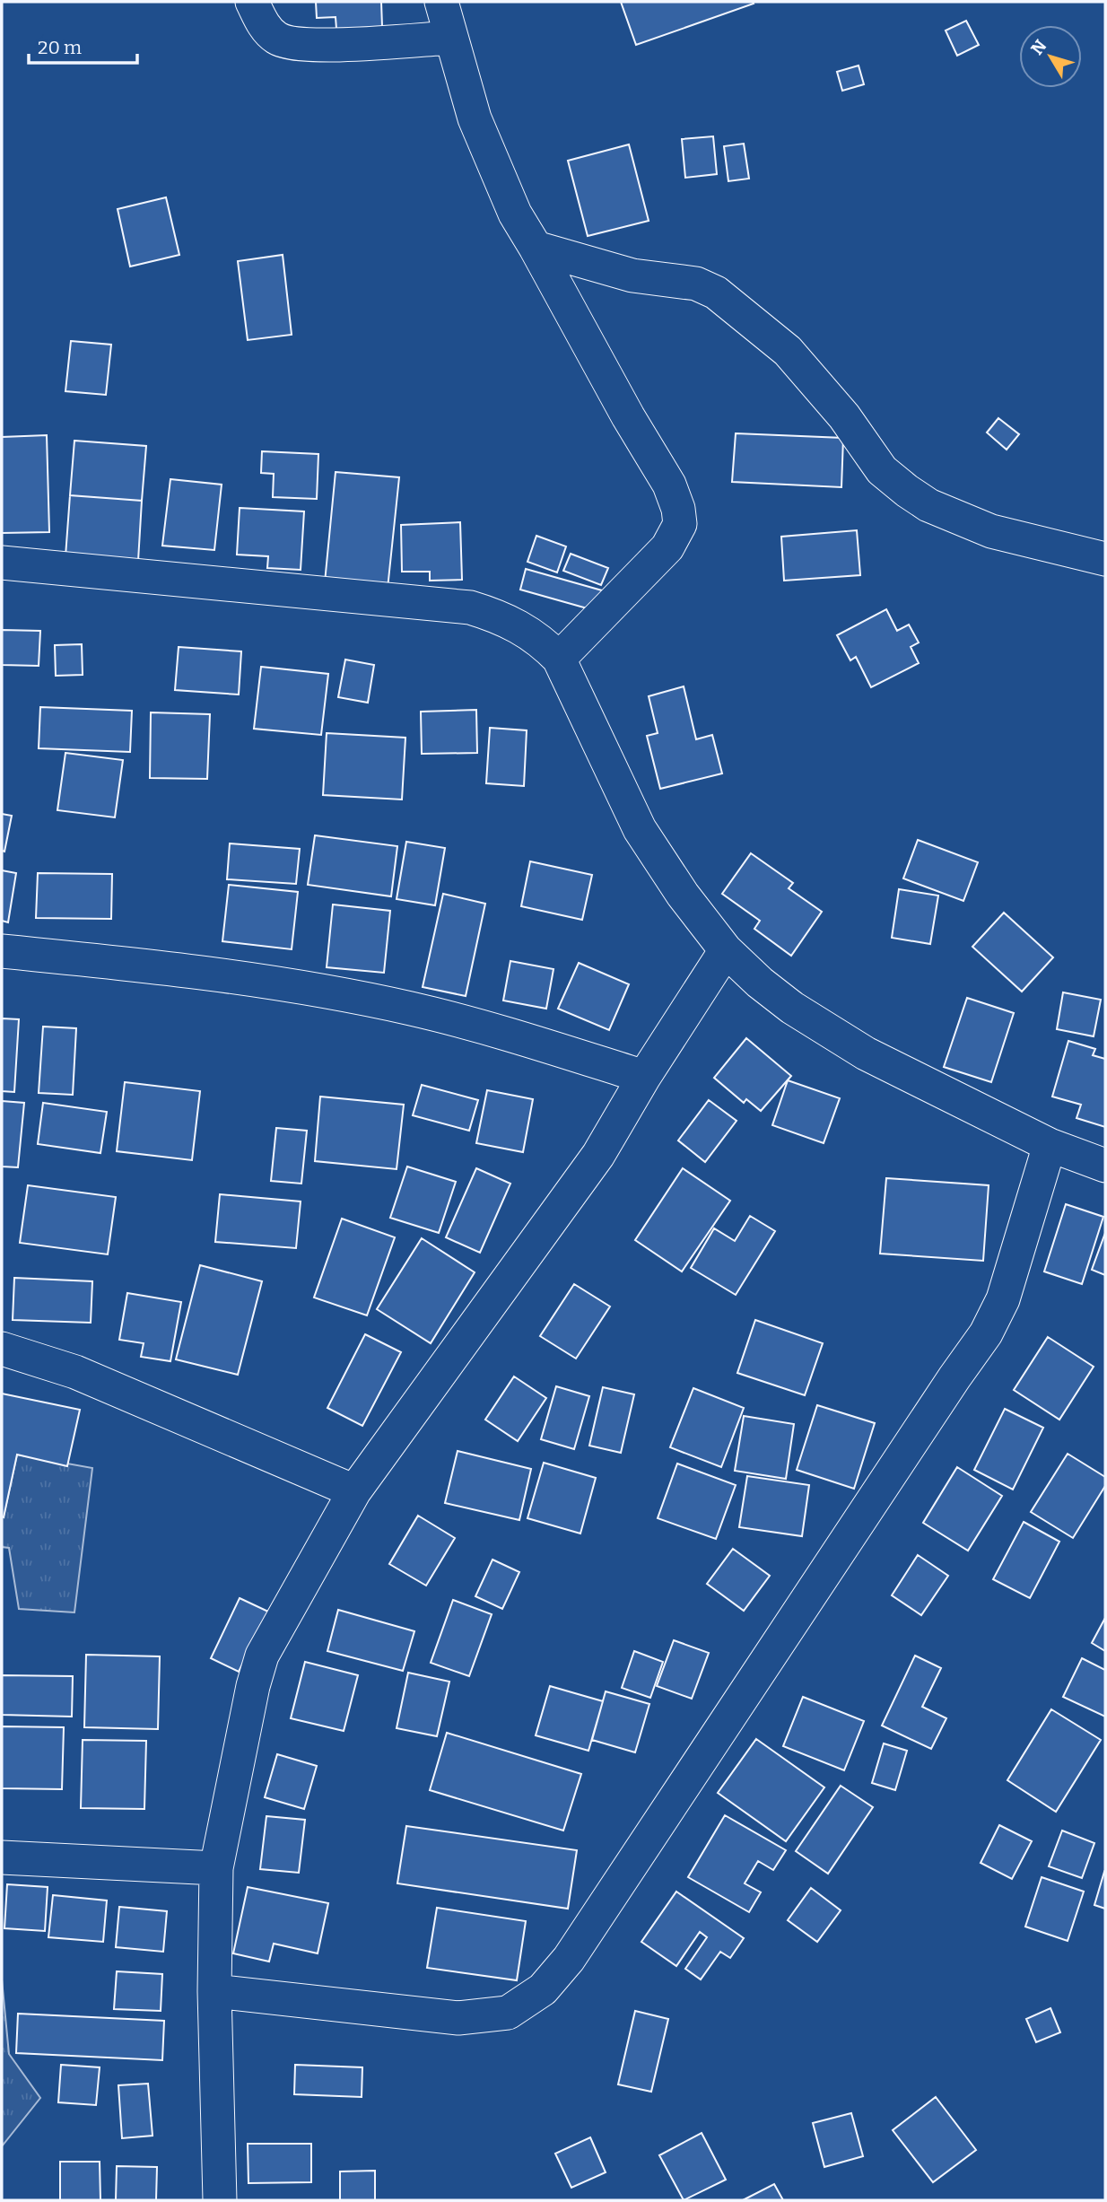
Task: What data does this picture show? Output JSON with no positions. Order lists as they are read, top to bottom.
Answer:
{
  "scale_bar": "20 m",
  "north": "top left"
}
